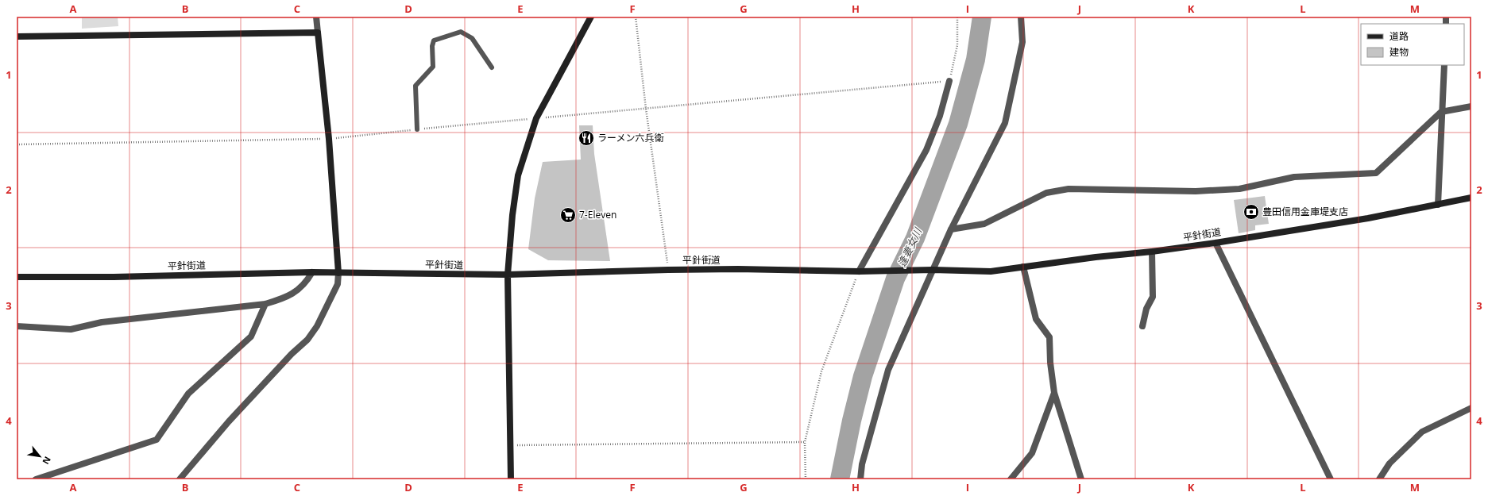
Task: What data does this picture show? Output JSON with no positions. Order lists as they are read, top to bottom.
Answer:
{
  "streets": {
    "street": ["平針街道"]
  },
  "water": ["逢妻女川"],
  "places": {
    "restaurant": ["ラーメン六兵衛"],
    "bank": ["豊田信用金庫堤支店"],
    "supermarket": ["7-Eleven"]
  },
  "legend": ["道路", "建物"],
  "north": "bottom right",
  "grid": {
    "columns": [
      "A",
      "B",
      "C",
      "D",
      "E",
      "F",
      "G",
      "H",
      "I",
      "J",
      "K",
      "L",
      "M"
    ],
    "rows": [
      "1",
      "2",
      "3",
      "4"
    ]
  }
}
